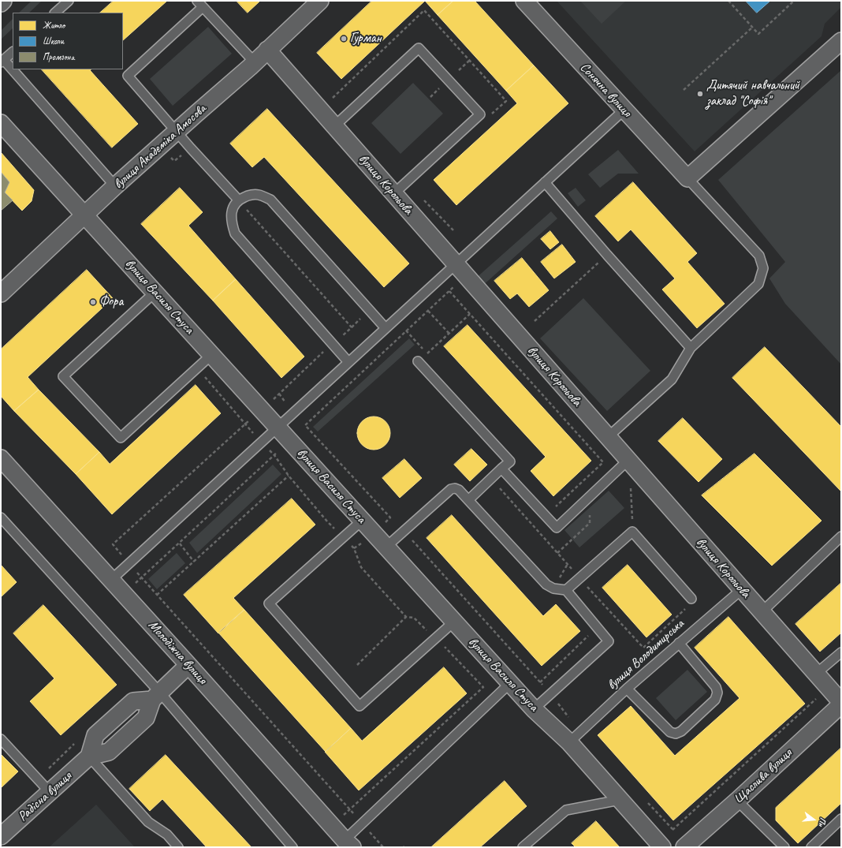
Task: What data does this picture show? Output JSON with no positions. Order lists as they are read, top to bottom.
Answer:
{
  "streets": {
    "street": [
      "Сонячна вулиця",
      "вулиця Академіка Амосова",
      "вулиця Корольова",
      "вулиця Василя Стуса",
      "Молодіжна вулиця",
      "Щаслива вулиця",
      "Радісна вулиця"
    ],
    "lane": ["вулиця Володимирська"]
  },
  "crossings": [
    ["вулиця Академіка Амосова", "вулиця Корольова"],
    ["вулиця Академіка Амосова", "вулиця Василя Стуса"],
    ["вулиця Корольова", "вулиця Володимирська"],
    ["вулиця Корольова", "Щаслива вулиця"],
    ["вулиця Василя Стуса", "вулиця Володимирська"],
    ["Молодіжна вулиця", "Радісна вулиця"]
  ],
  "places": ["Гурман", "Дитячий навчальний заклад \"Софія\"", "Фора"],
  "legend": ["Житло", "Школи", "Промзона"],
  "north": "right"
}
